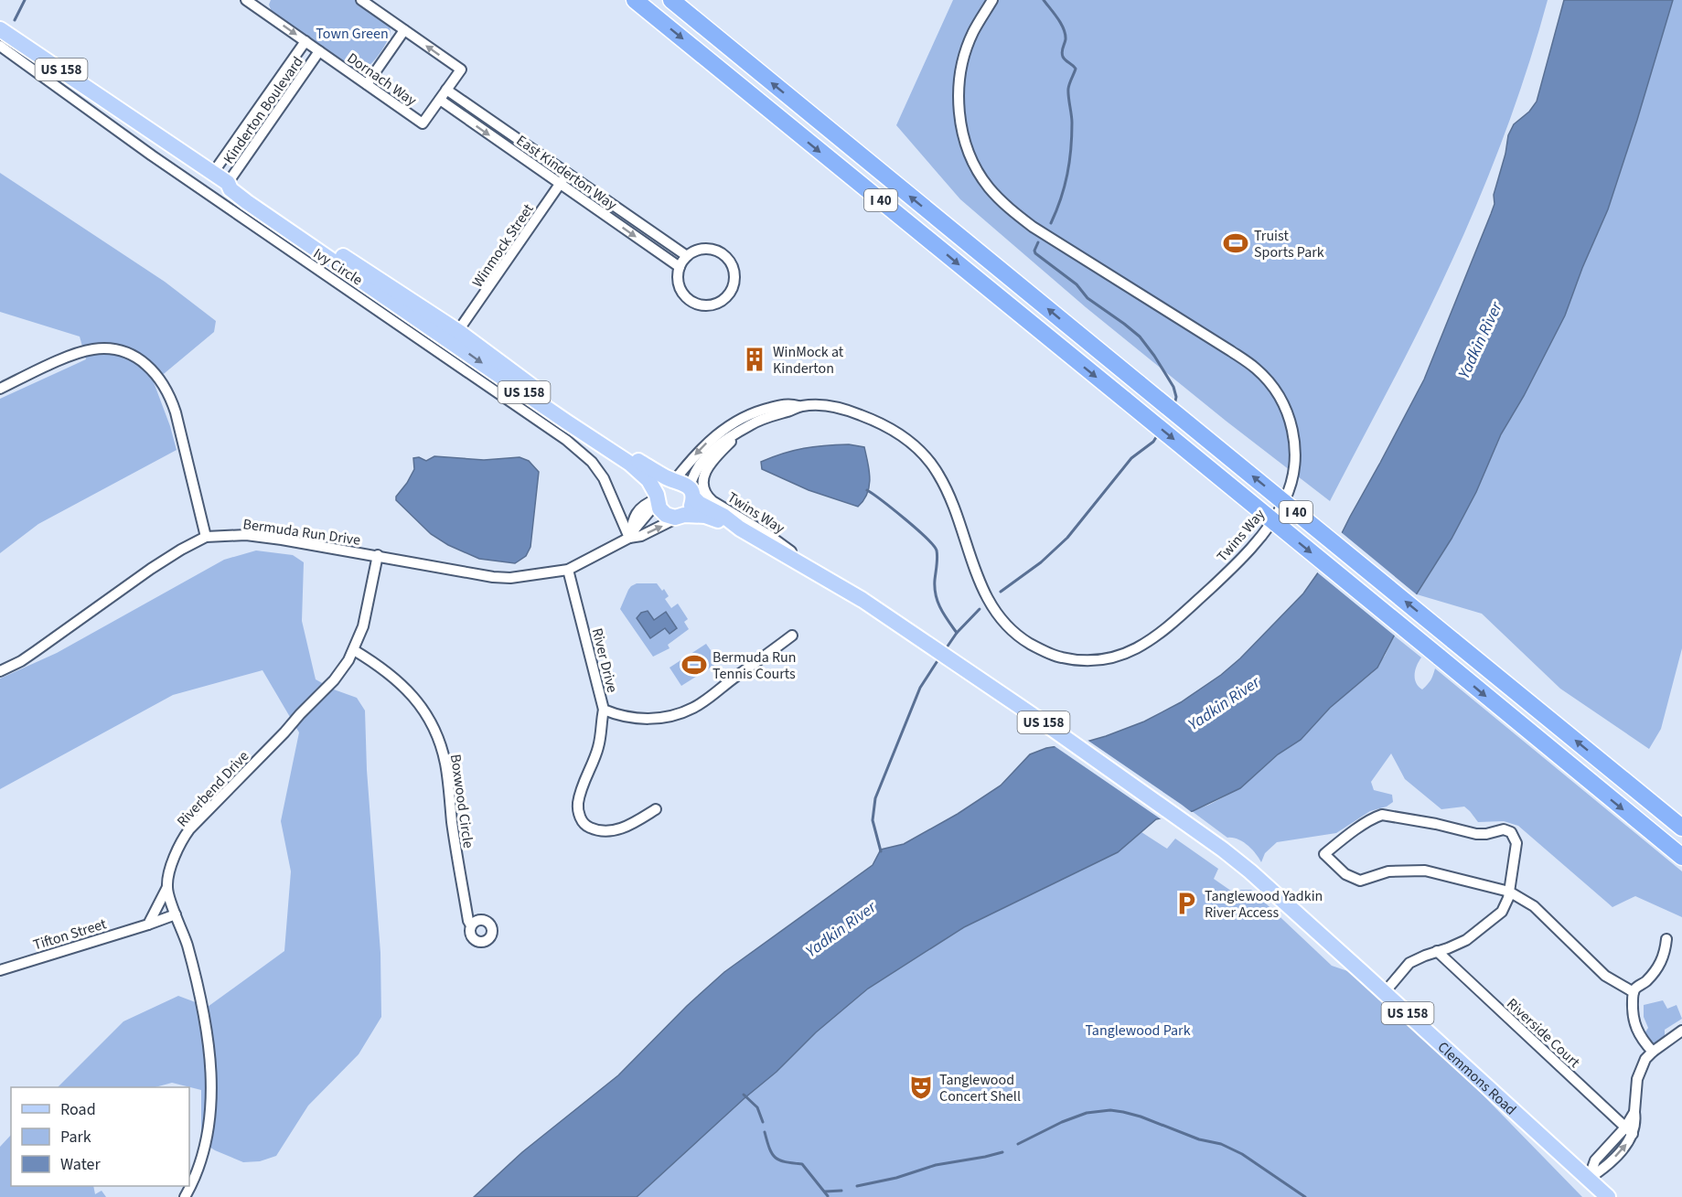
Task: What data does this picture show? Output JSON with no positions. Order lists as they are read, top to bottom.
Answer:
{
  "streets": {
    "highway": ["I 40"],
    "main road": ["US 158", "Clemmons Road"],
    "street": [
      "Dornach Way",
      "Kinderton Boulevard",
      "East Kinderton Way",
      "Winmock Street",
      "Ivy Circle",
      "Twins Way",
      "Bermuda Run Drive",
      "River Drive",
      "Riverbend Drive",
      "Boxwood Circle",
      "Tifton Street",
      "Riverside Court"
    ]
  },
  "crossings": [
    ["US 158", "Kinderton Boulevard"],
    ["US 158", "Winmock Street"],
    ["US 158", "Twins Way"],
    ["US 158", "Bermuda Run Drive"],
    ["US 158", "Clemmons Road"],
    ["Dornach Way", "Kinderton Boulevard"],
    ["Dornach Way", "East Kinderton Way"],
    ["East Kinderton Way", "Winmock Street"],
    ["Ivy Circle", "Bermuda Run Drive"],
    ["Twins Way", "Bermuda Run Drive"],
    ["Twins Way", "Clemmons Road"],
    ["Bermuda Run Drive", "River Drive"],
    ["Bermuda Run Drive", "Riverbend Drive"],
    ["Riverbend Drive", "Boxwood Circle"],
    ["Riverbend Drive", "Tifton Street"]
  ],
  "water": ["Yadkin River"],
  "parks": ["Town Green", "Tanglewood Park"],
  "places": {
    "sports": ["Truist Sports Park", "Bermuda Run Tennis Courts"],
    "building": ["WinMock at Kinderton"],
    "parking": ["Tanglewood Yadkin River Access"],
    "theatre": ["Tanglewood Concert Shell"]
  },
  "legend": ["Road", "Park", "Water"]
}
